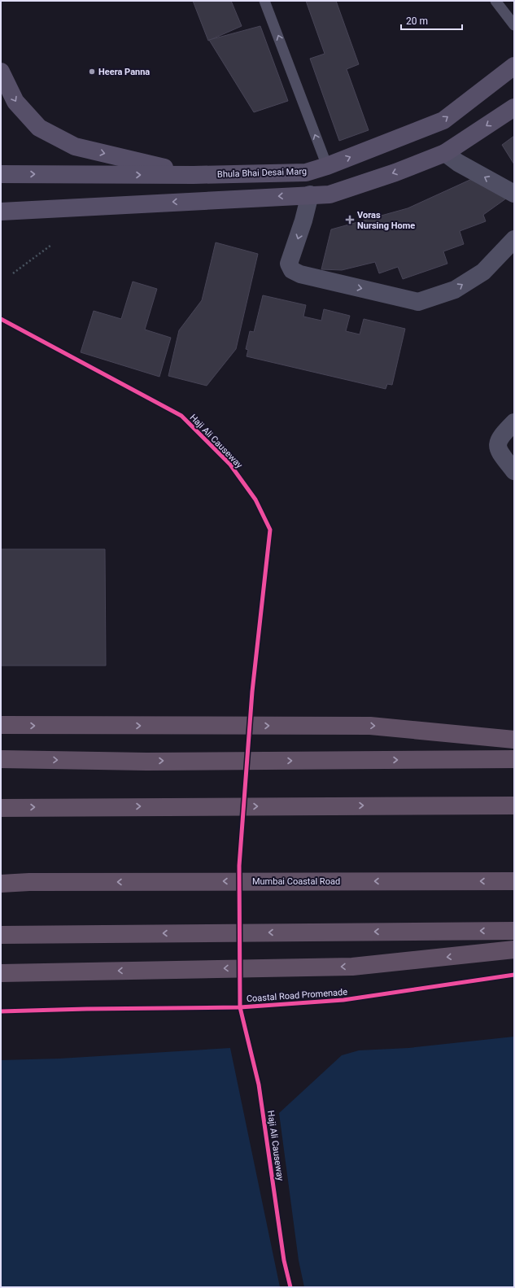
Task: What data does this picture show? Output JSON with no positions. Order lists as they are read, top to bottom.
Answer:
{
  "streets": {
    "highway": ["Mumbai Coastal Road"],
    "main road": ["Bhula Bhai Desai Marg"],
    "cycle path": ["Haji Ali Causeway", "Coastal Road Promenade"]
  },
  "places": {
    "other": ["Heera Panna"],
    "health": ["Voras Nursing Home"]
  },
  "scale_bar": "20 m"
}
